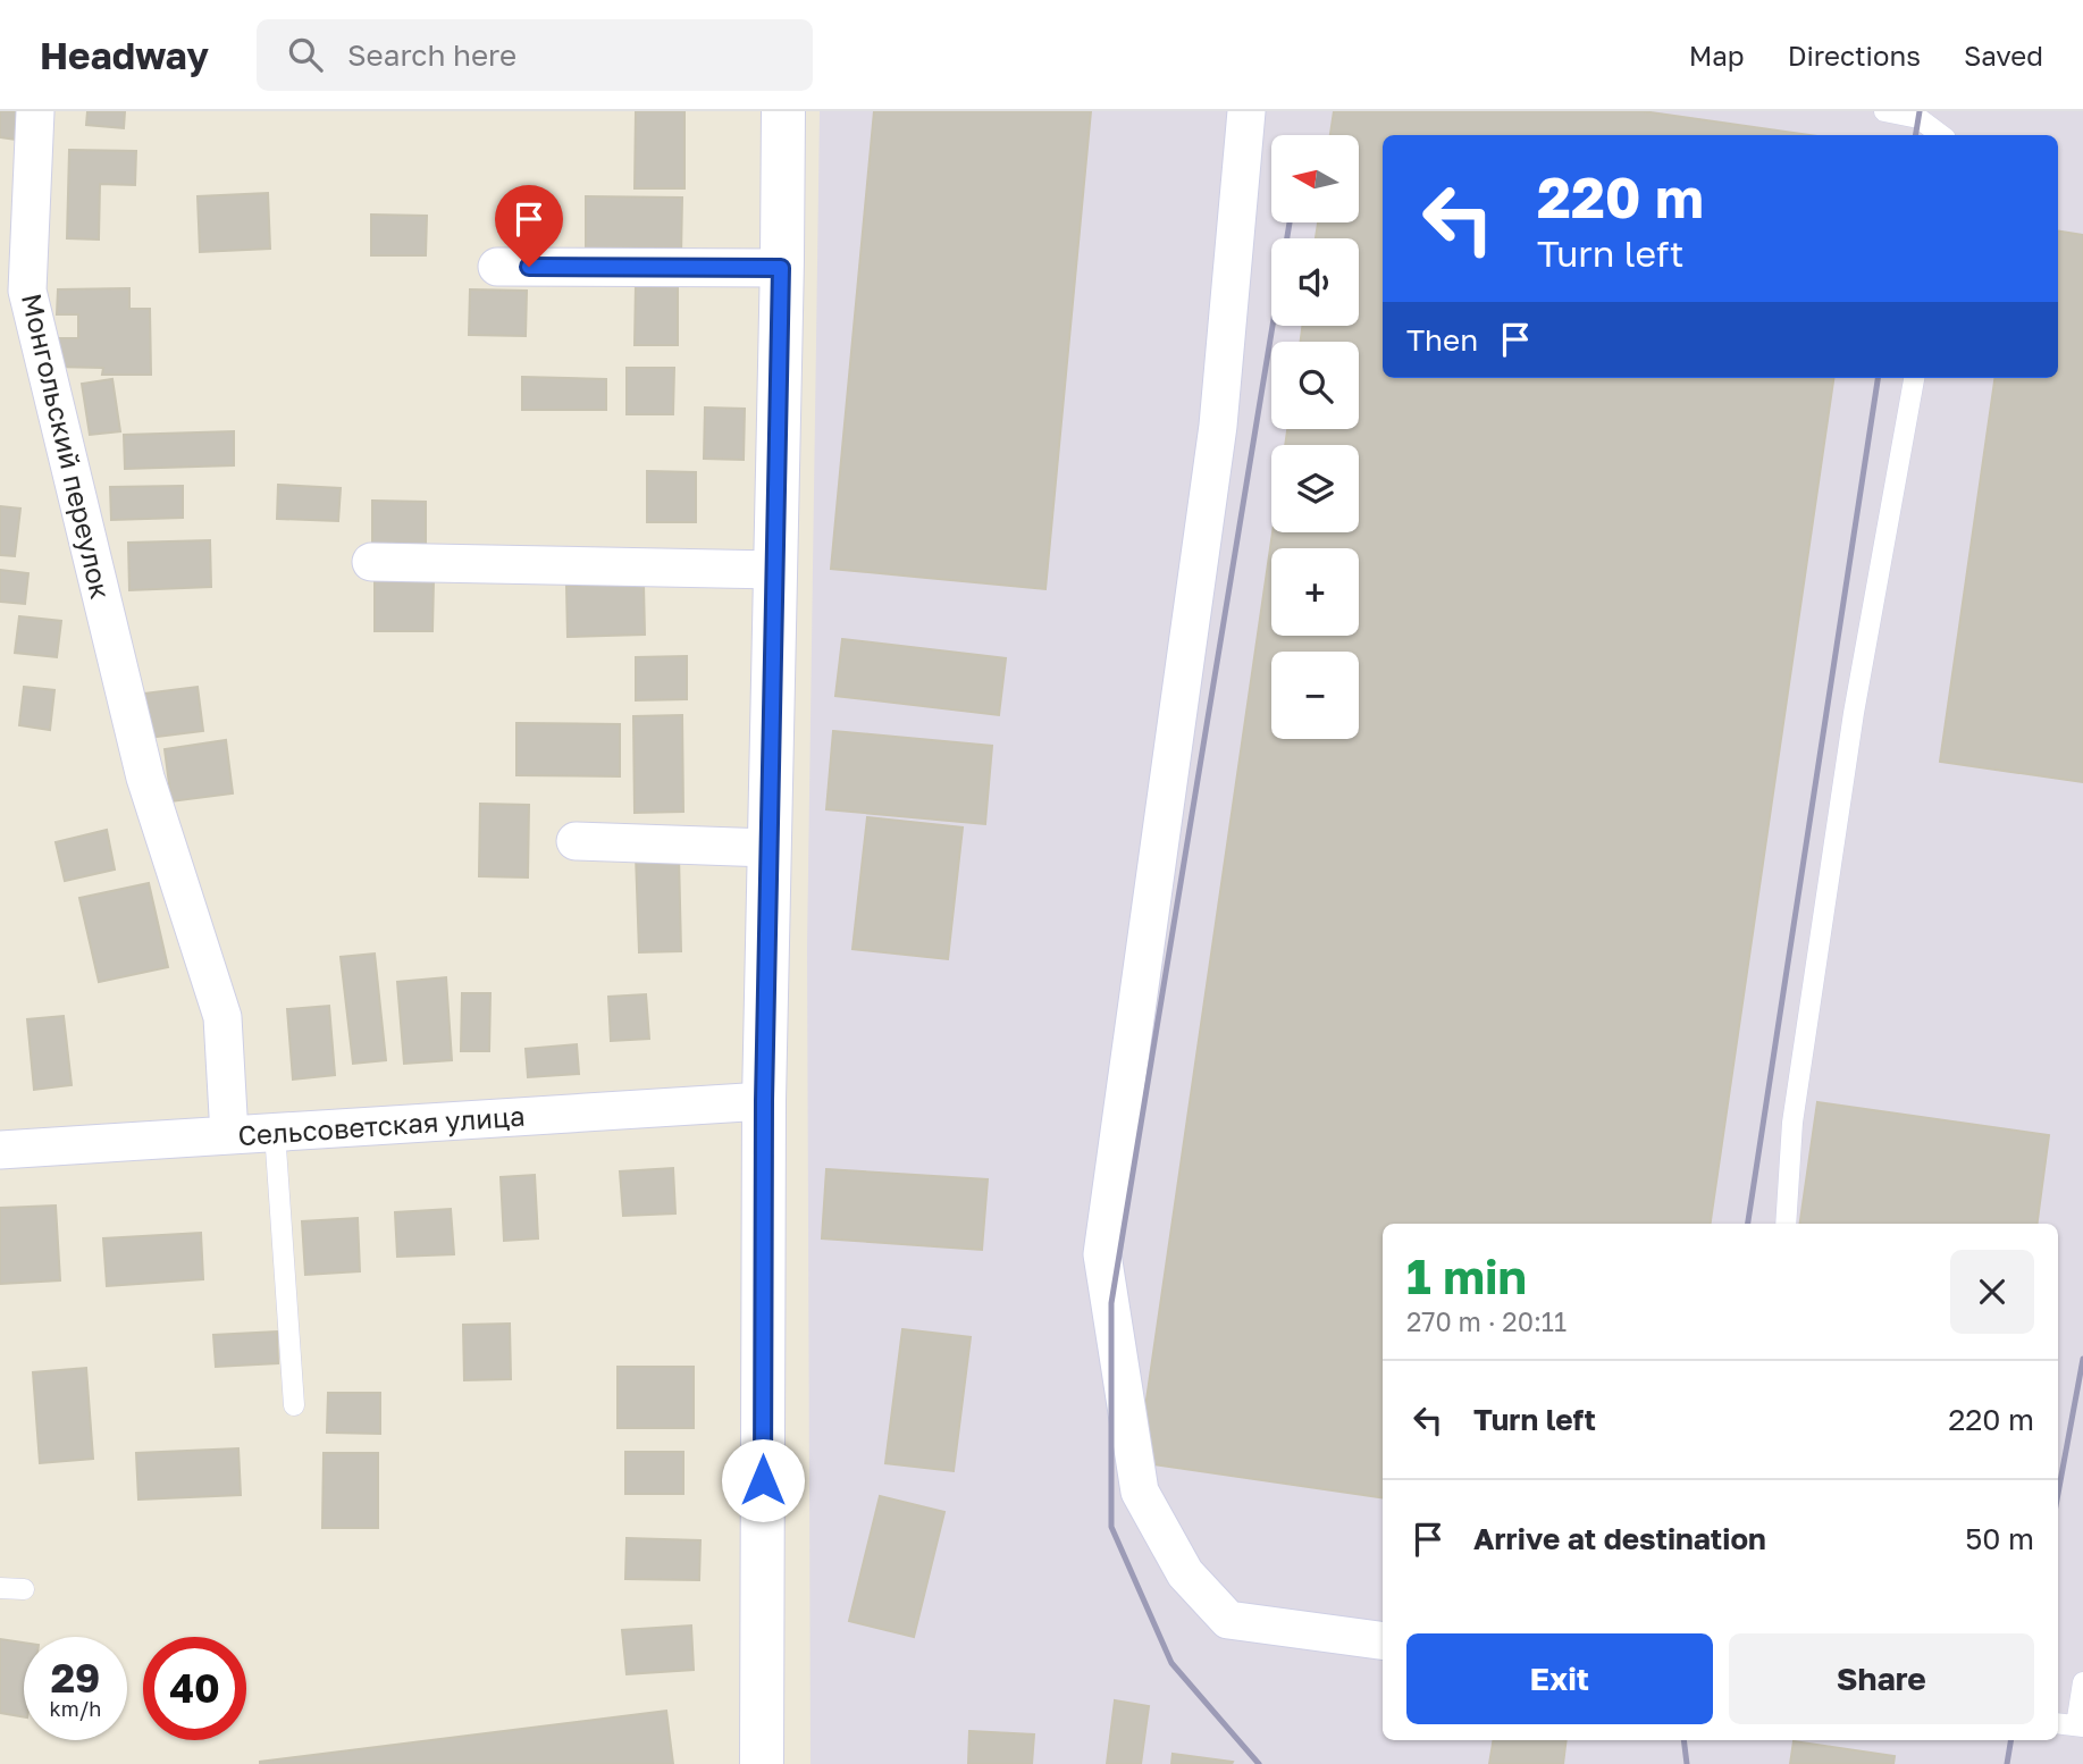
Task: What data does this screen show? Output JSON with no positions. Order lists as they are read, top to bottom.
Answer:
{
  "streets": {
    "street": ["Монгольский переулок", "Сельсоветская улица"]
  },
  "crossings": [
    ["Монгольский переулок", "Сельсоветская улица"]
  ],
  "north": "left",
  "page": {
    "header": "Headway",
    "search": "Search here",
    "nav": ["Map", "Directions", "Saved"],
    "map_buttons": ["+", "−"],
    "turn": ["220 m", "Turn left"],
    "then": "Then",
    "heading": ["1 min", "270 m · 20:11"],
    "list": [
      {
        "name": "Turn left",
        "value": "220 m"
      },
      {
        "name": "Arrive at destination",
        "value": "50 m"
      }
    ],
    "buttons": ["Exit", "Share"],
    "speed": "29 km/h",
    "limit": "40"
  }
}
